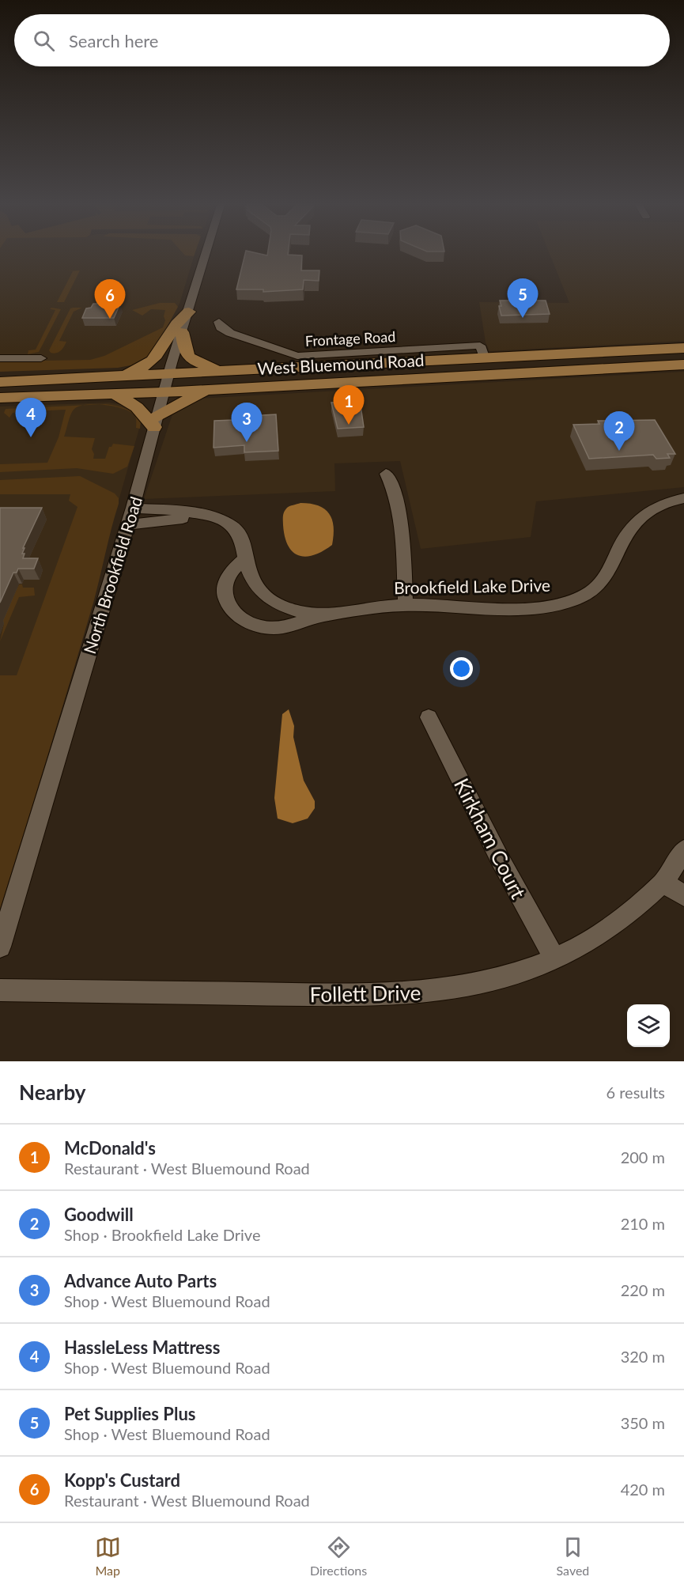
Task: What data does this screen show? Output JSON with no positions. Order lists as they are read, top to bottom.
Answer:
{
  "streets": {
    "main road": ["West Bluemound Road"],
    "street": [
      "Frontage Road",
      "North Brookfield Road",
      "Brookfield Lake Drive",
      "Kirkham Court",
      "Follett Drive"
    ]
  },
  "crossings": [
    ["Frontage Road", "West Bluemound Road"],
    ["West Bluemound Road", "North Brookfield Road"],
    ["North Brookfield Road", "Brookfield Lake Drive"],
    ["Kirkham Court", "Follett Drive"]
  ],
  "page": {
    "search": "Search here",
    "pins": [
      "5",
      "6",
      "1",
      "4",
      "3",
      "2"
    ],
    "heading": ["Nearby", "6 results"],
    "list": [
      {
        "mark": "1",
        "name": "McDonald's",
        "note": "Restaurant · West Bluemound Road",
        "value": "200 m"
      },
      {
        "mark": "2",
        "name": "Goodwill",
        "note": "Shop · Brookfield Lake Drive",
        "value": "210 m"
      },
      {
        "mark": "3",
        "name": "Advance Auto Parts",
        "note": "Shop · West Bluemound Road",
        "value": "220 m"
      },
      {
        "mark": "4",
        "name": "HassleLess Mattress",
        "note": "Shop · West Bluemound Road",
        "value": "320 m"
      },
      {
        "mark": "5",
        "name": "Pet Supplies Plus",
        "note": "Shop · West Bluemound Road",
        "value": "350 m"
      },
      {
        "mark": "6",
        "name": "Kopp's Custard",
        "note": "Restaurant · West Bluemound Road",
        "value": "420 m"
      }
    ],
    "nav": ["Map", "Directions", "Saved"]
  }
}
